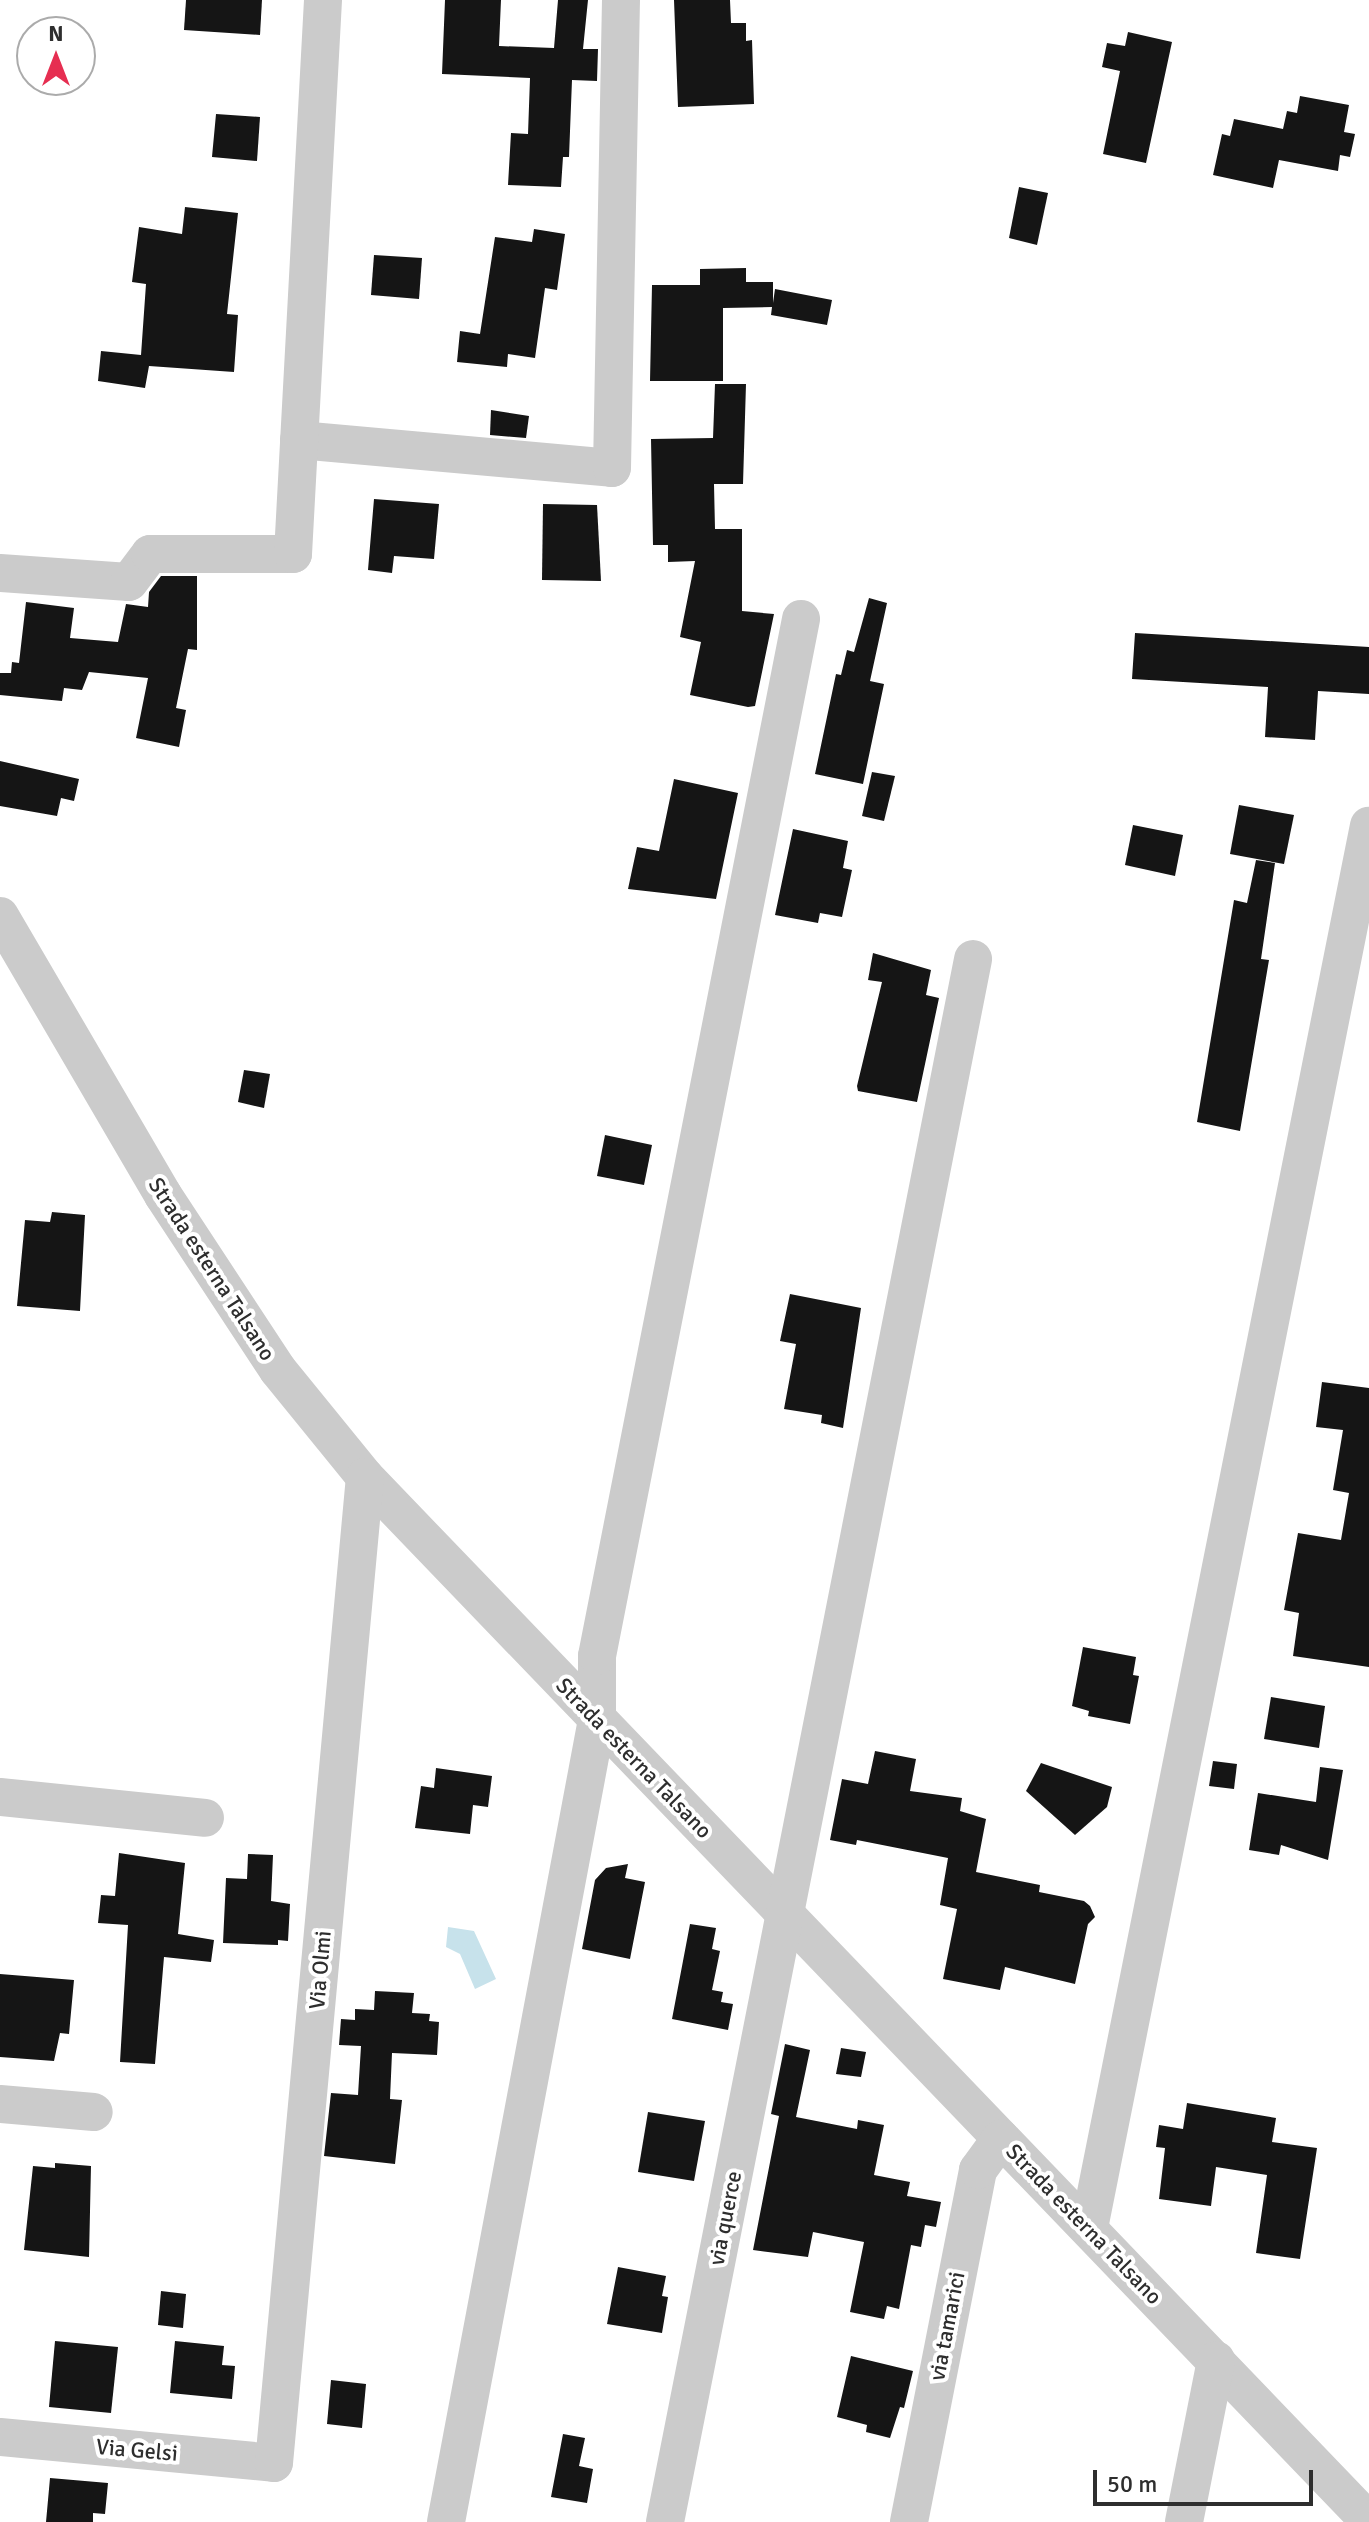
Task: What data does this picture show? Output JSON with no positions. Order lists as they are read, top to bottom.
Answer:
{
  "streets": {
    "street": [
      "Strada esterna Talsano",
      "Via Olmi",
      "via querce",
      "via tamarici",
      "Via Gelsi"
    ]
  },
  "crossings": [
    ["Strada esterna Talsano", "Via Olmi"],
    ["Strada esterna Talsano", "via querce"],
    ["Strada esterna Talsano", "via tamarici"],
    ["Via Olmi", "Via Gelsi"]
  ],
  "scale_bar": "50 m",
  "north": "top"
}
